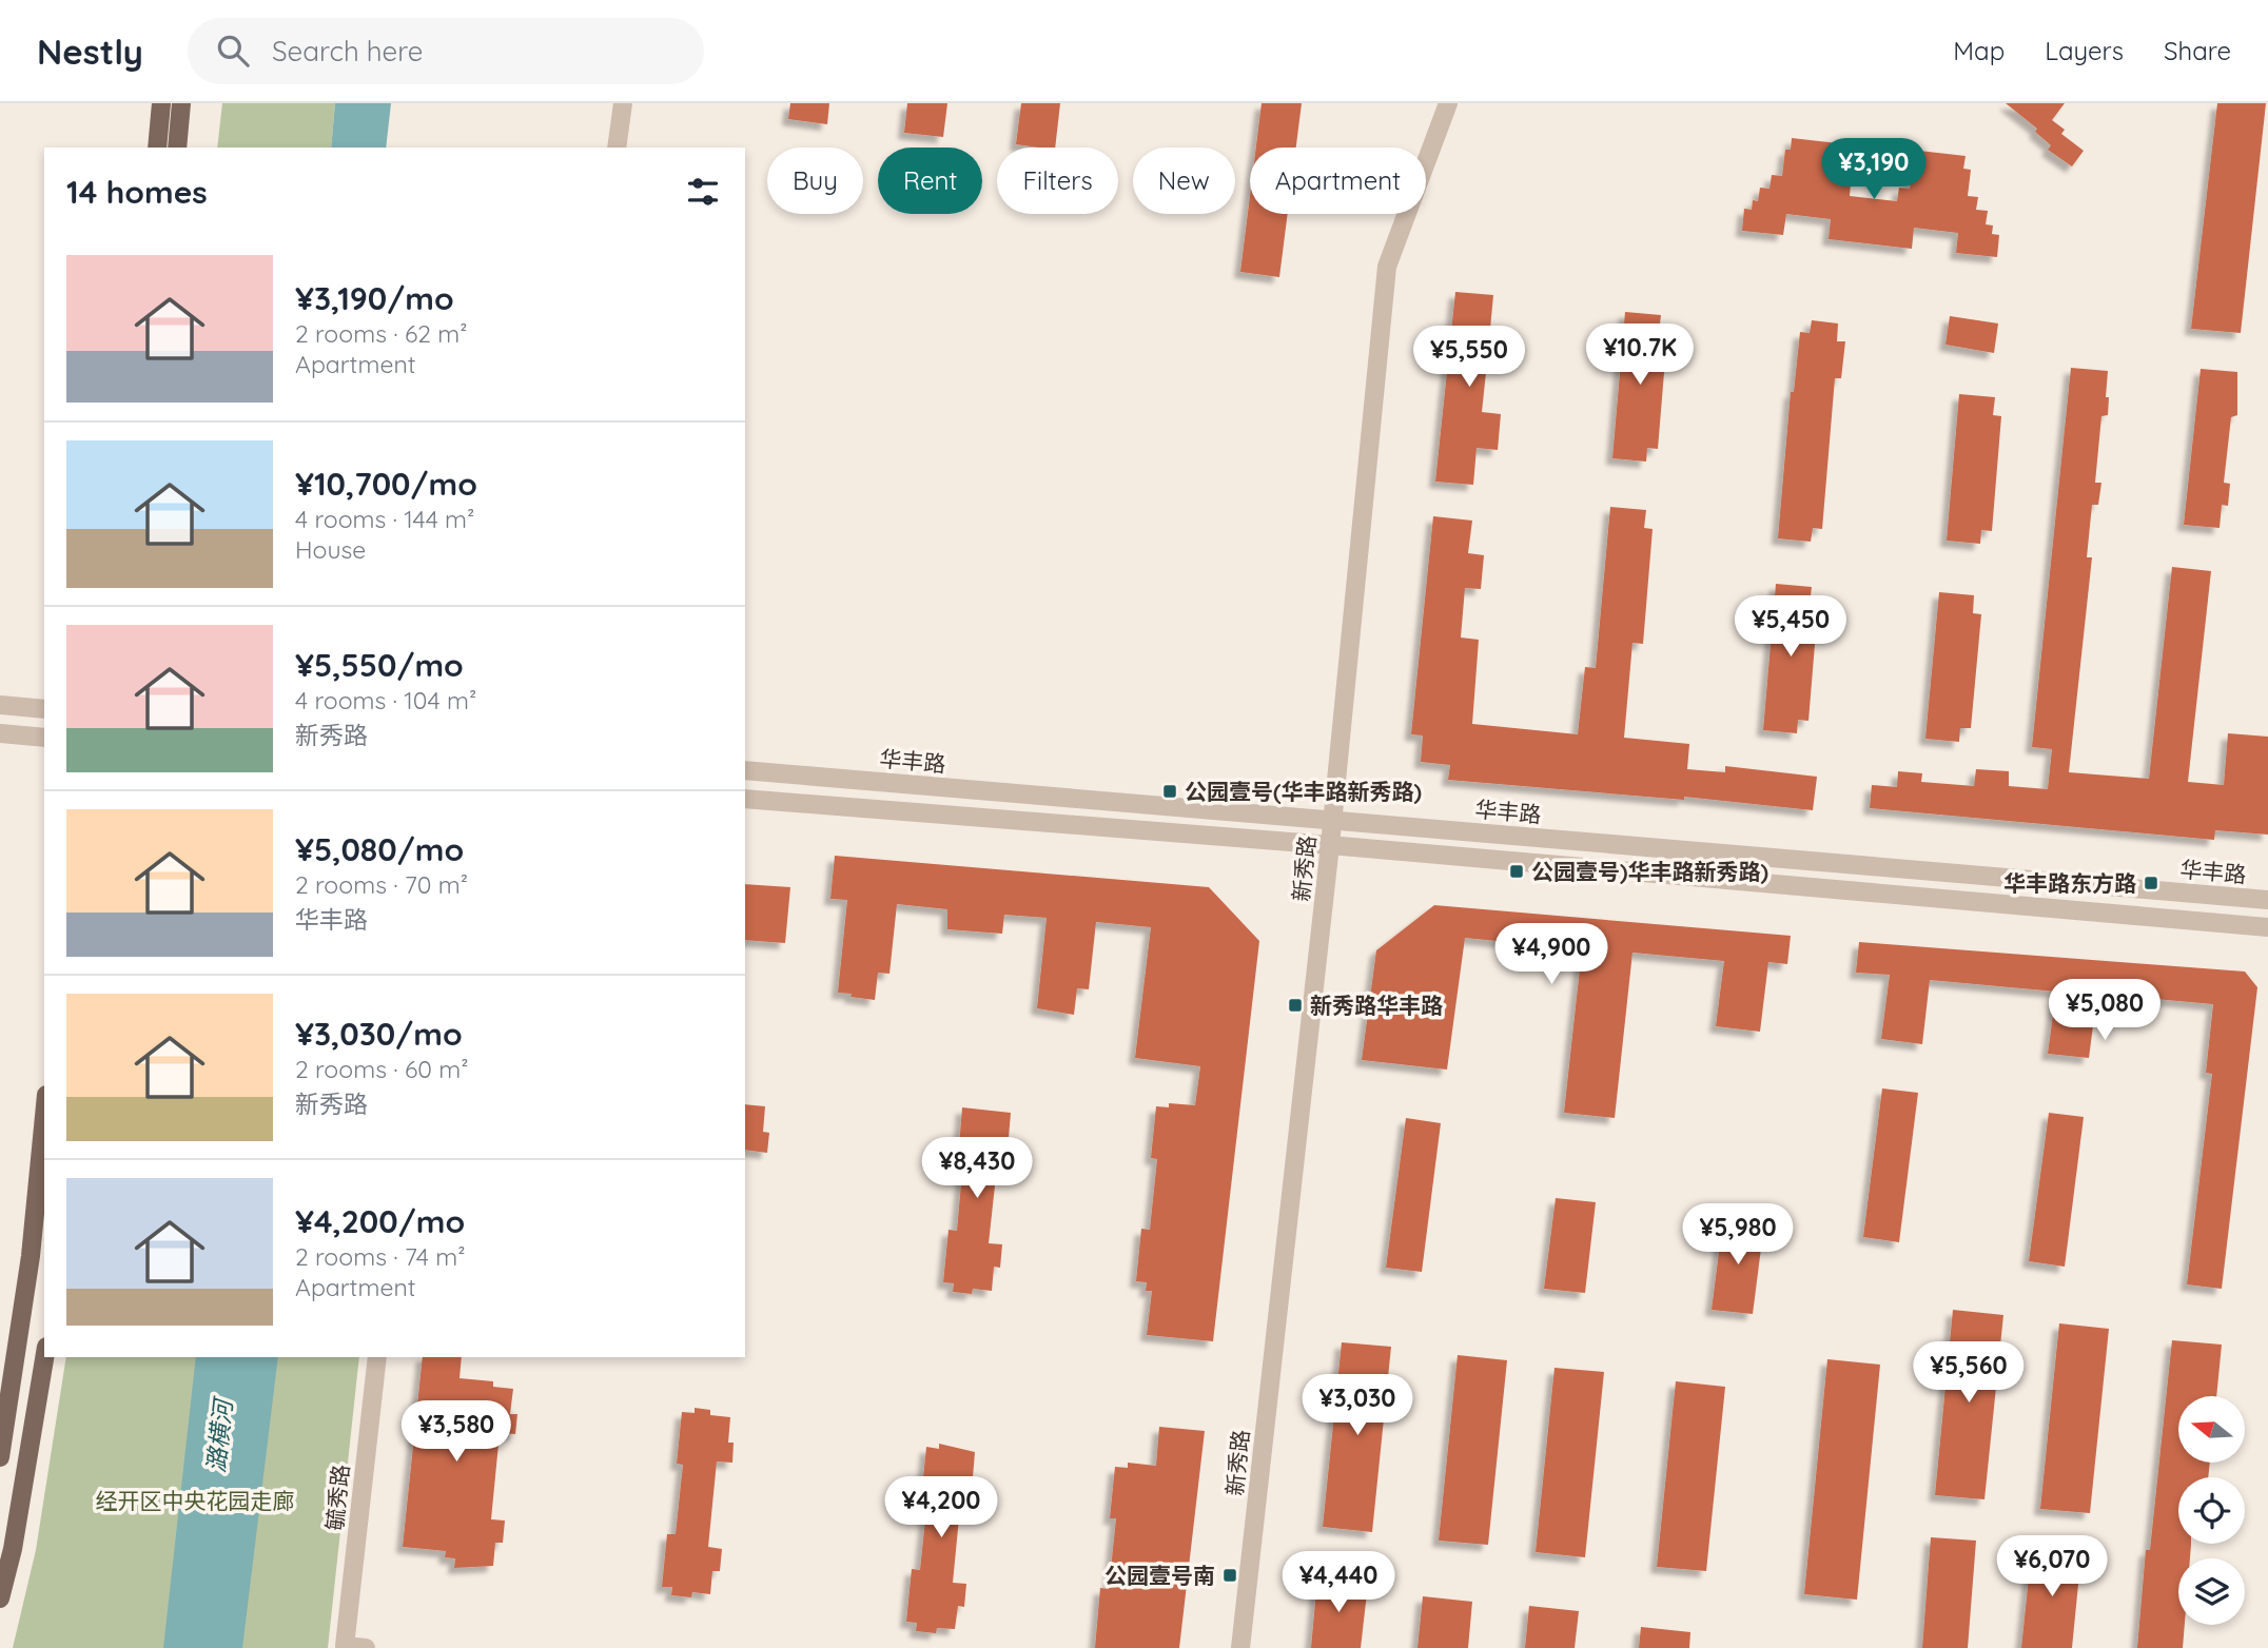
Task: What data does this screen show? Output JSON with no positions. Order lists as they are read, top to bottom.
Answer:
{
  "streets": {
    "street": ["华丰路", "新秀路", "毓秀路"]
  },
  "crossings": [
    ["华丰路", "新秀路"]
  ],
  "water": ["潞横河"],
  "parks": ["经开区中央花园走廊"],
  "places": {
    "transit": [
      "公园壹号(华丰路新秀路)",
      "公园壹号)华丰路新秀路)",
      "华丰路东方路",
      "新秀路华丰路",
      "公园壹号南"
    ]
  },
  "north": "left",
  "page": {
    "header": "Nestly",
    "search": "Search here",
    "nav": ["Map", "Layers", "Share"],
    "price": [
      "¥3,190",
      "¥10.7K",
      "¥5,550",
      "¥5,450",
      "¥4,900",
      "¥5,080",
      "¥8,430",
      "¥5,980",
      "¥5,560",
      "¥3,030",
      "¥3,580",
      "¥4,200",
      "¥6,070",
      "¥4,440"
    ],
    "chip": [
      "Buy",
      "Rent",
      "Filters",
      "New",
      "Apartment"
    ],
    "heading": "14 homes",
    "list": [
      {
        "name": "¥3,190/mo",
        "note": "2 rooms · 62 m² · Apartment"
      },
      {
        "name": "¥10,700/mo",
        "note": "4 rooms · 144 m² · House"
      },
      {
        "name": "¥5,550/mo",
        "note": "4 rooms · 104 m² · 新秀路"
      },
      {
        "name": "¥5,080/mo",
        "note": "2 rooms · 70 m² · 华丰路"
      },
      {
        "name": "¥3,030/mo",
        "note": "2 rooms · 60 m² · 新秀路"
      },
      {
        "name": "¥4,200/mo",
        "note": "2 rooms · 74 m² · Apartment"
      }
    ]
  }
}
